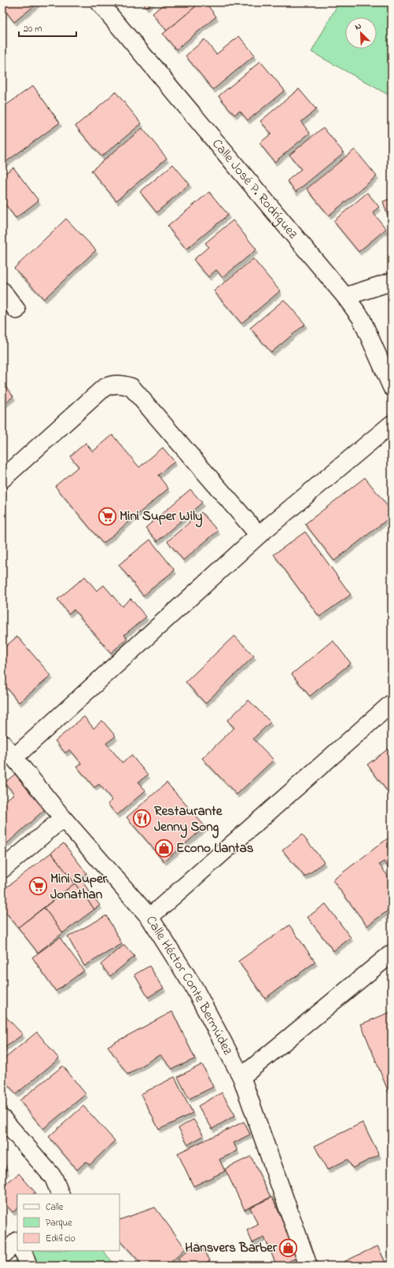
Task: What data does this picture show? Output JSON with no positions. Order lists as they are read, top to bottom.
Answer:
{
  "streets": {
    "street": ["Calle José P. Rodríguez", "Calle Héctor Conte Bermúdez"]
  },
  "places": {
    "supermarket": ["Mini Super Wily", "Mini Super Jonathan"],
    "restaurant": ["Restaurante Jenny Song"],
    "shop": ["Econo Llantas", "Hansvers Barber"]
  },
  "legend": ["Calle", "Parque", "Edificio"],
  "scale_bar": "20 m",
  "north": "top left"
}
